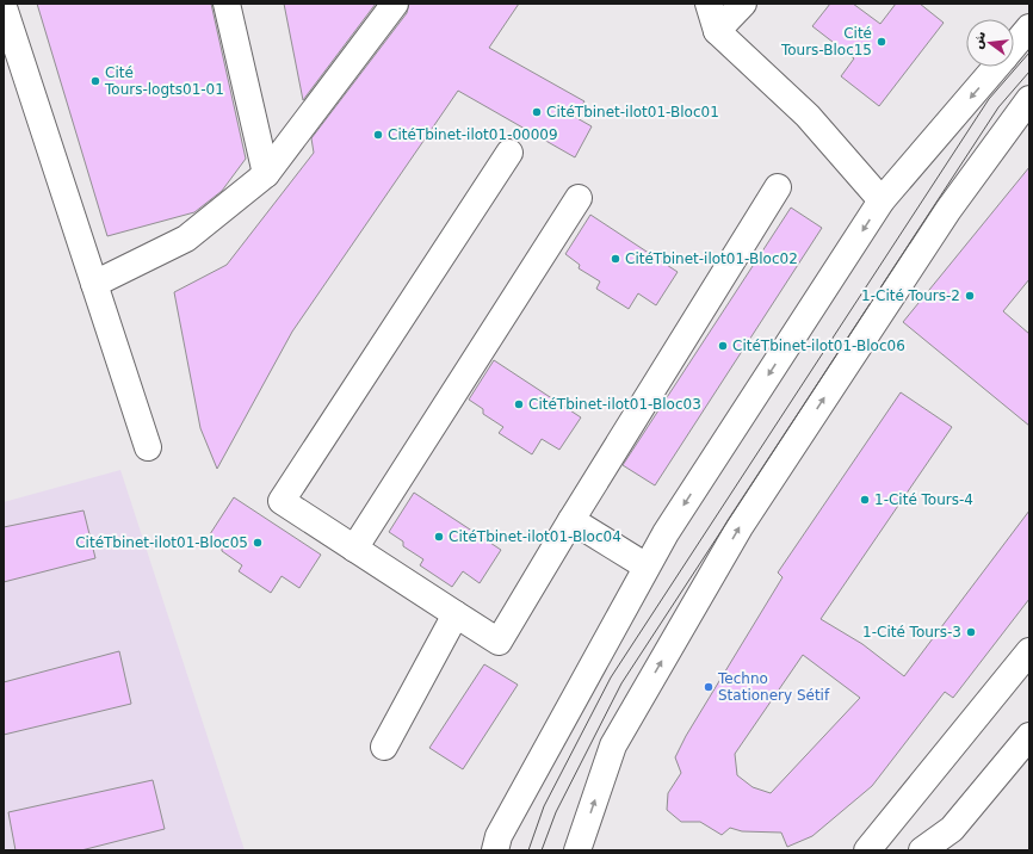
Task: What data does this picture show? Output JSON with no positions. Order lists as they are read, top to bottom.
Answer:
{
  "places": [
    "Cité Tours-Bloc15",
    "Cité Tours-logts01-01",
    "CitéTbinet-ilot01-Bloc01",
    "CitéTbinet-ilot01-00009",
    "CitéTbinet-ilot01-Bloc02",
    "1-Cité Tours-2",
    "CitéTbinet-ilot01-Bloc06",
    "CitéTbinet-ilot01-Bloc03",
    "1-Cité Tours-4",
    "CitéTbinet-ilot01-Bloc04",
    "CitéTbinet-ilot01-Bloc05",
    "1-Cité Tours-3",
    "Techno Stationery Sétif"
  ],
  "north": "left"
}
